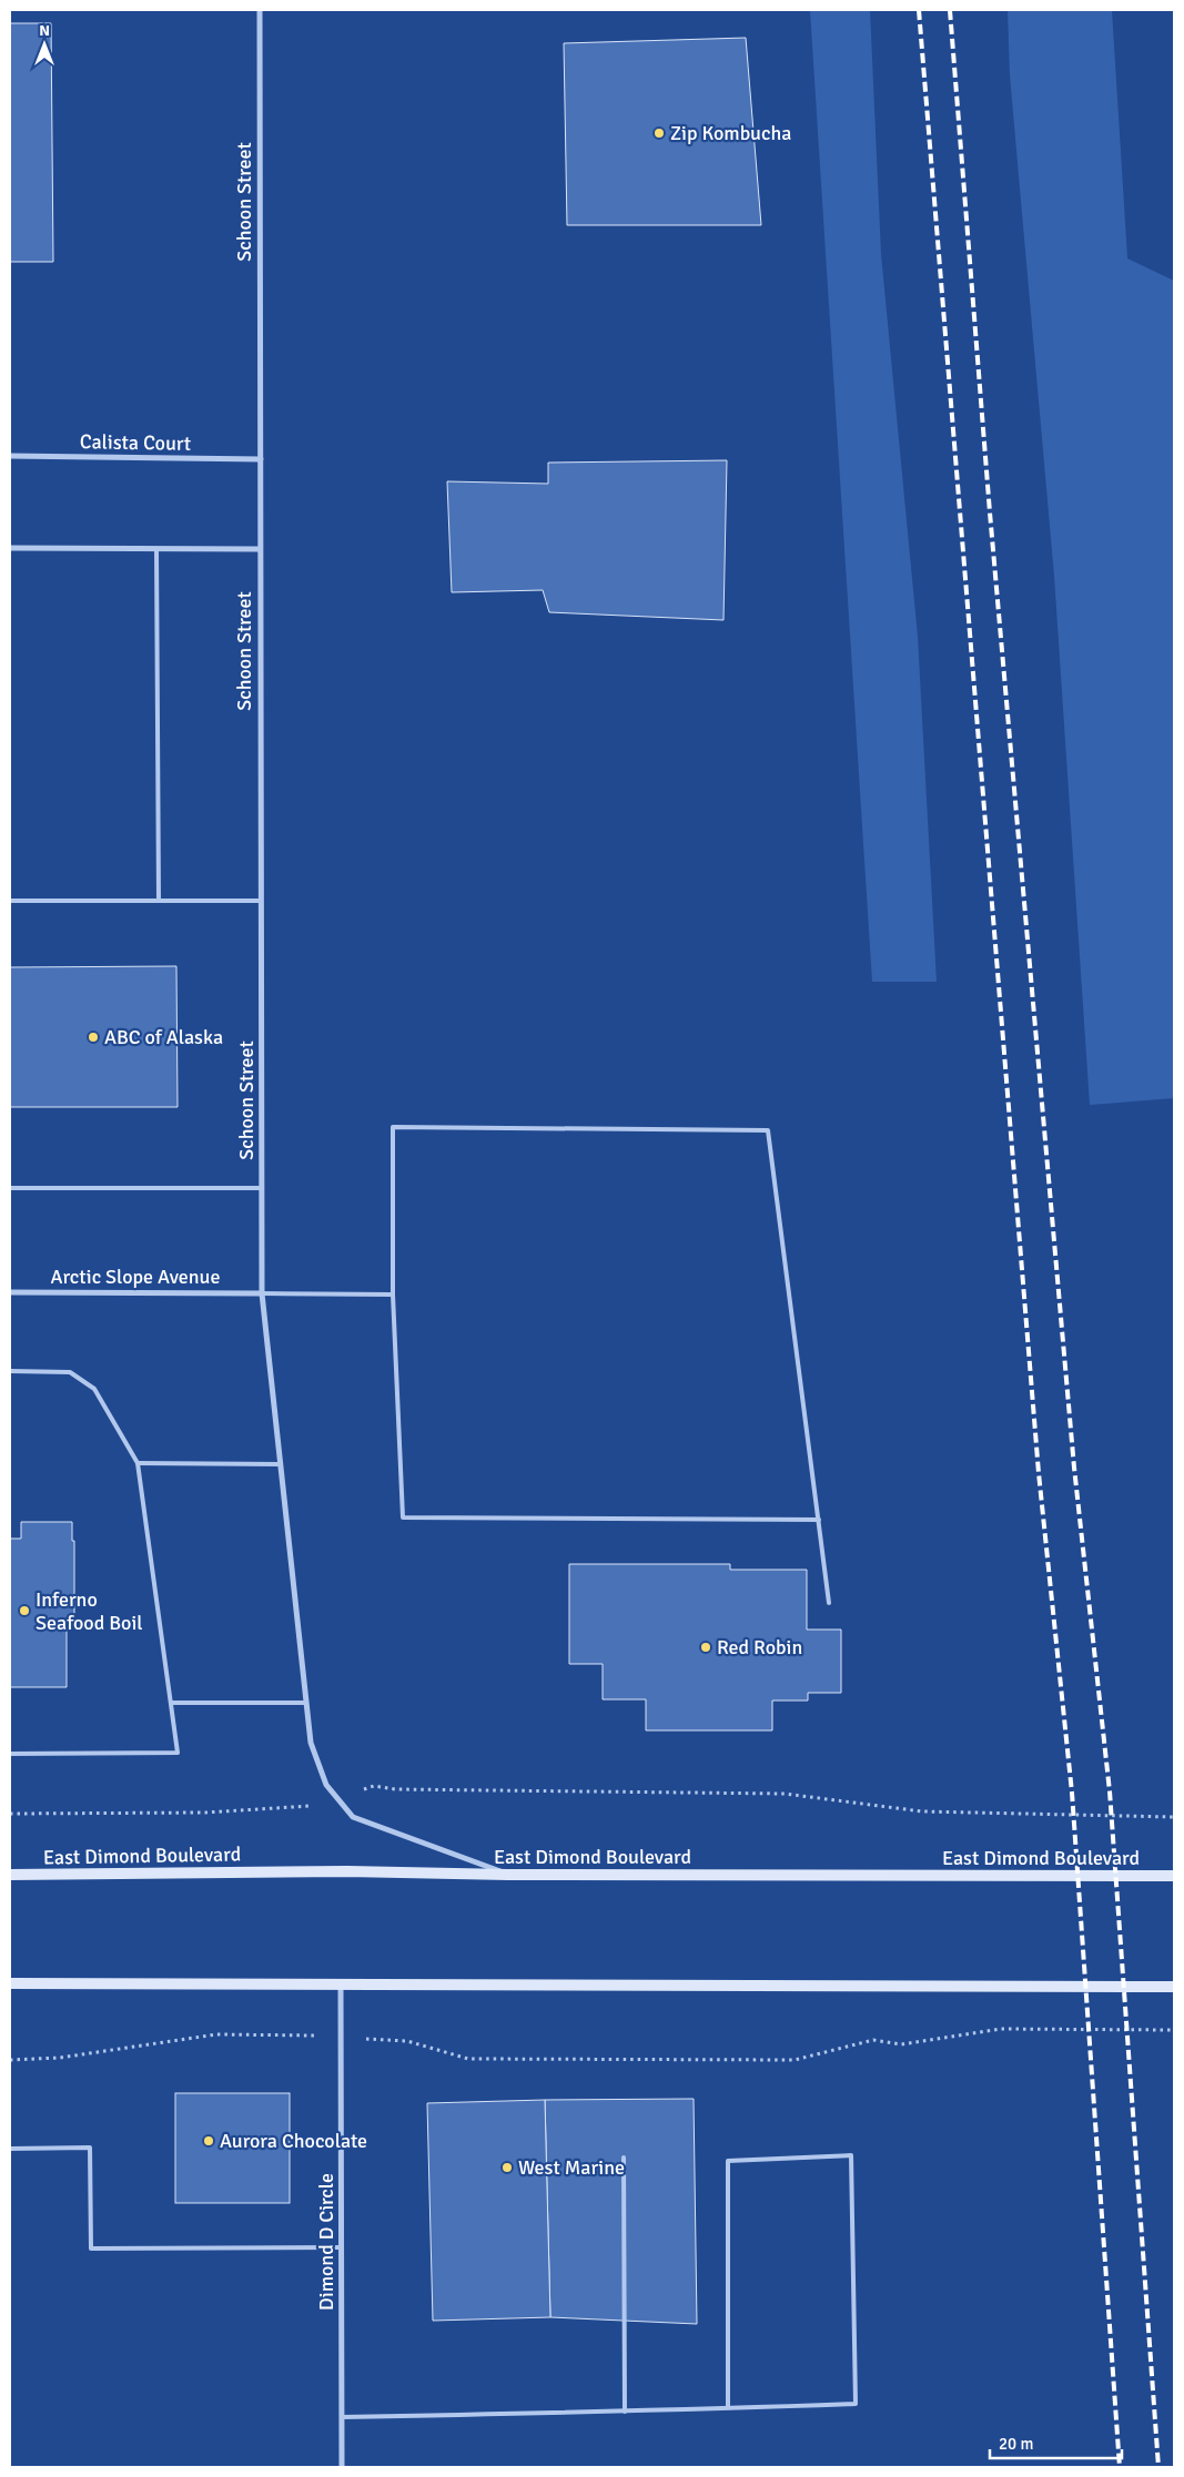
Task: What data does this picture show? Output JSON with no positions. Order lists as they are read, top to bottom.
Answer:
{
  "streets": {
    "main road": ["East Dimond Boulevard"],
    "street": [
      "Schoon Street",
      "Calista Court",
      "Arctic Slope Avenue",
      "Dimond D Circle"
    ]
  },
  "crossings": [
    ["Schoon Street", "Calista Court"],
    ["Schoon Street", "Arctic Slope Avenue"],
    ["Schoon Street", "East Dimond Boulevard"]
  ],
  "places": [
    "Zip Kombucha",
    "ABC of Alaska",
    "Inferno Seafood Boil",
    "Red Robin",
    "Aurora Chocolate",
    "West Marine"
  ],
  "scale_bar": "20 m",
  "north": "top"
}
